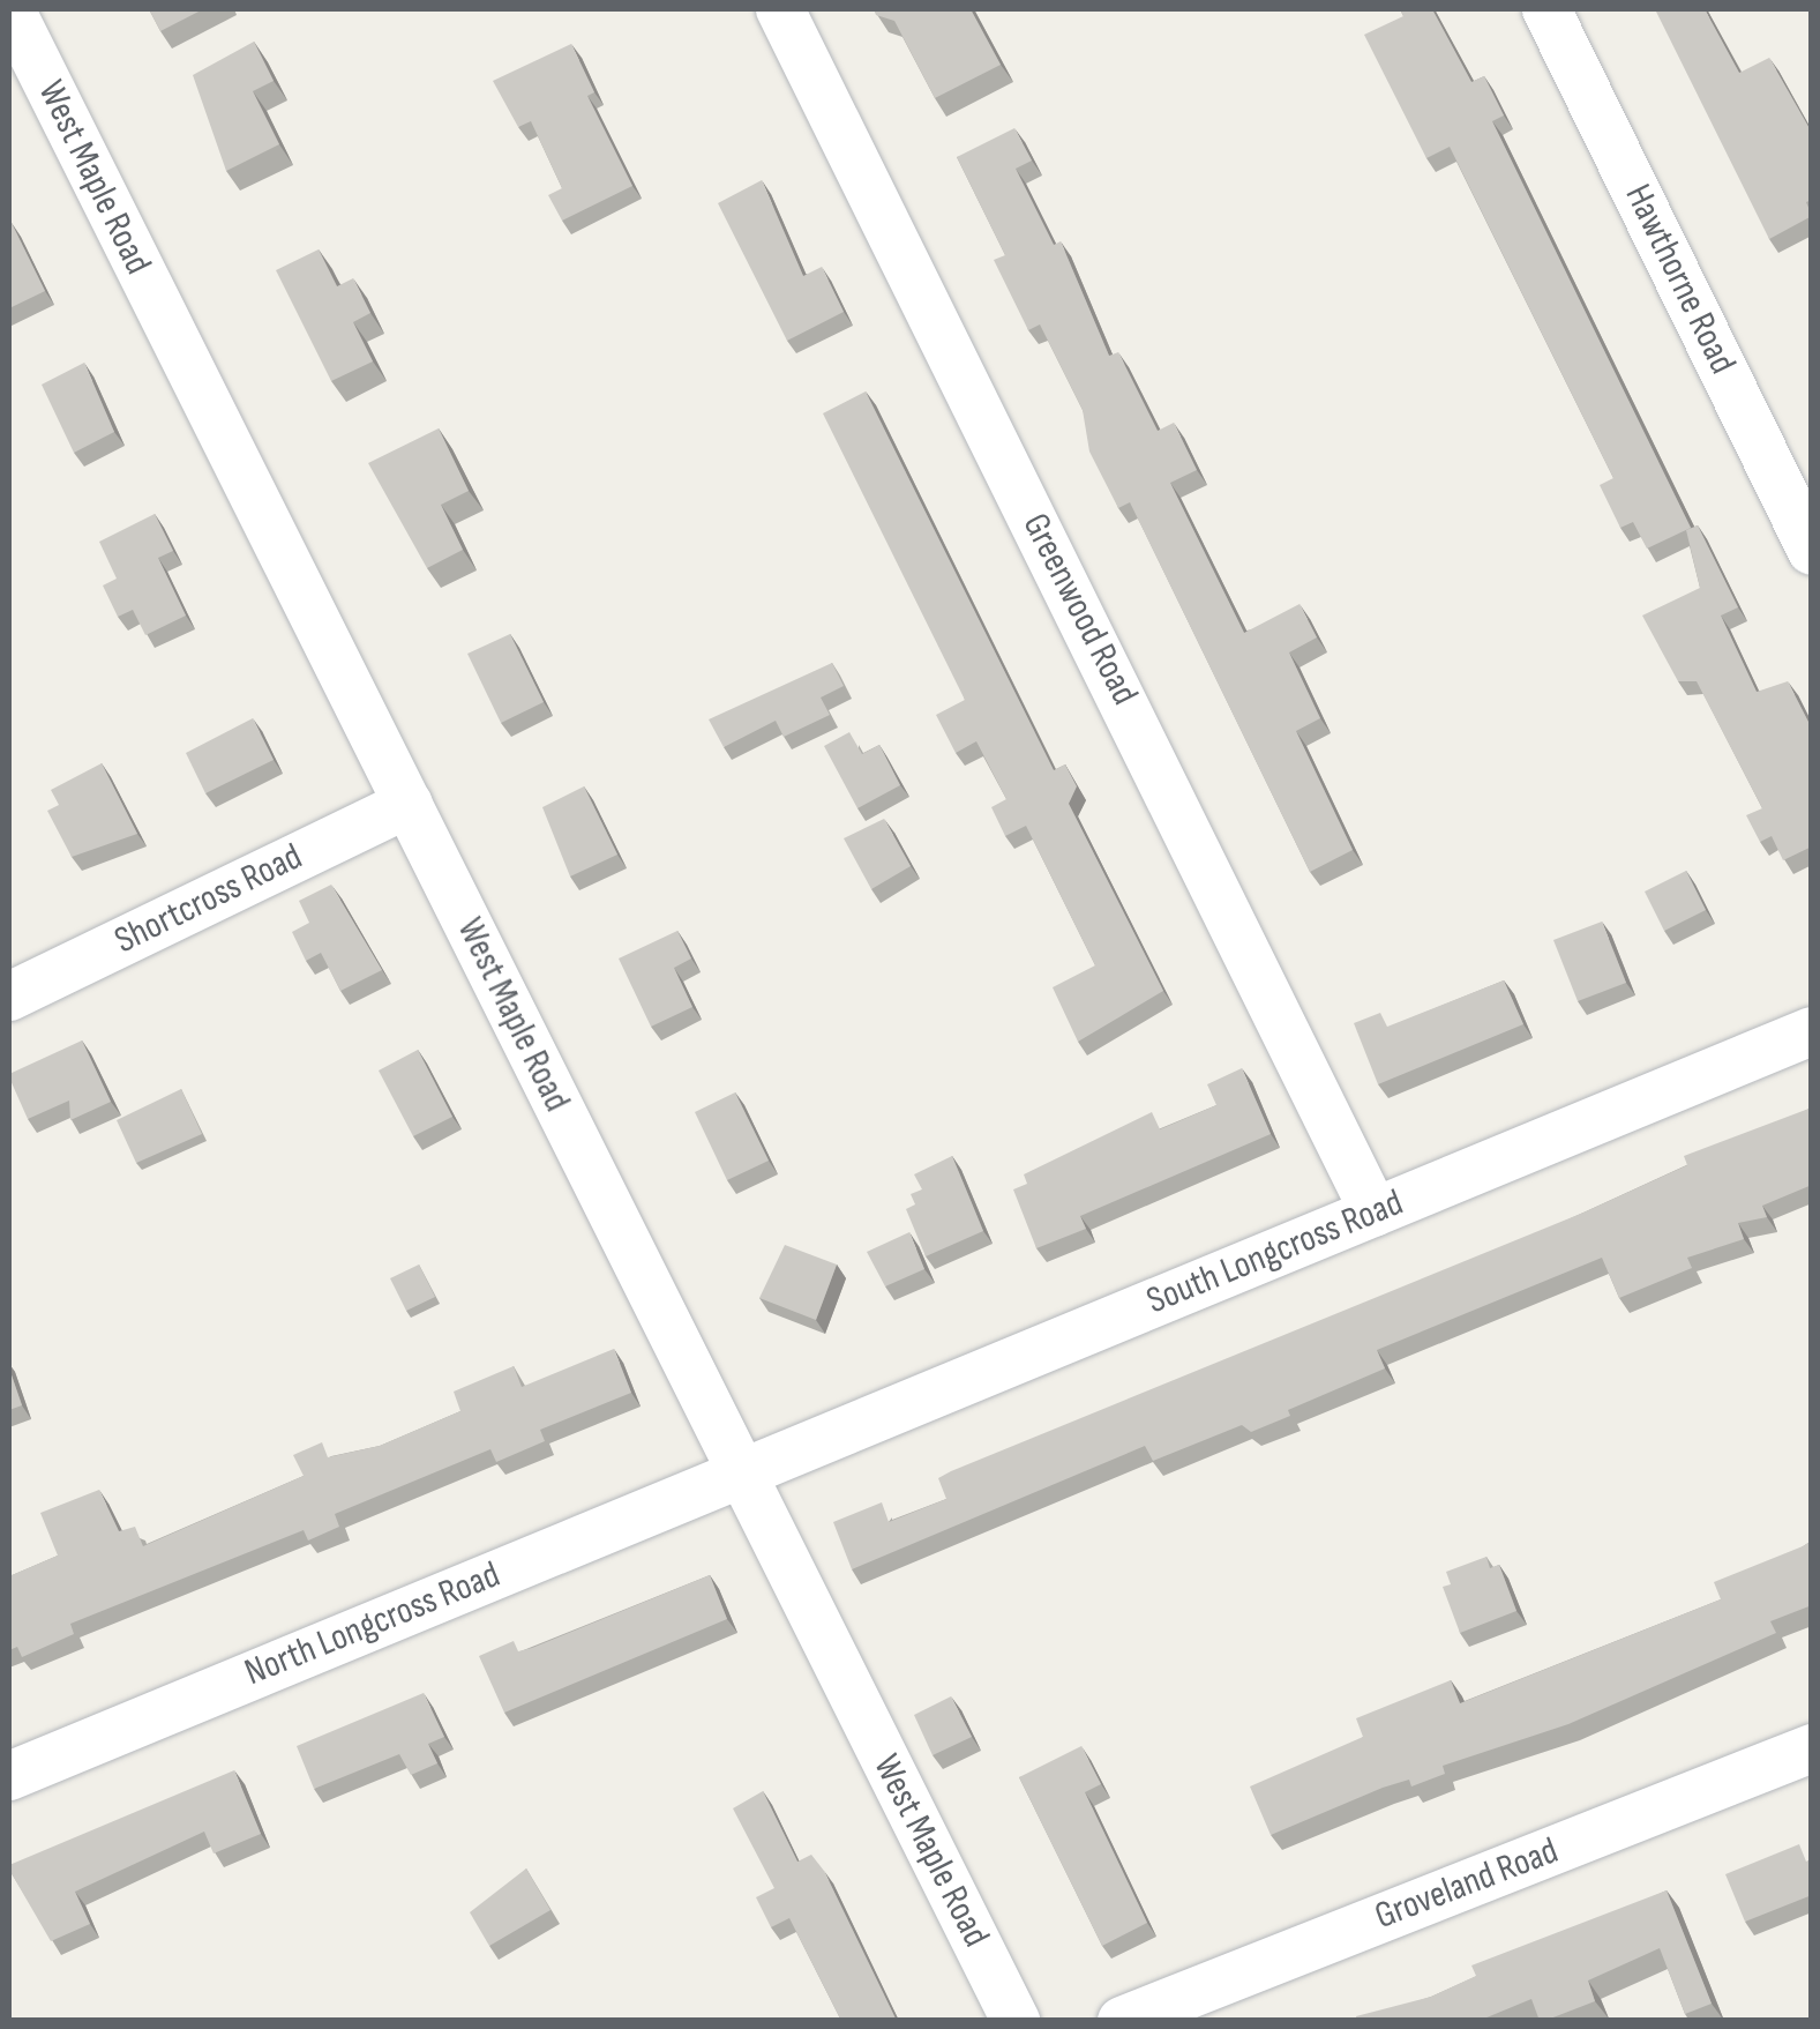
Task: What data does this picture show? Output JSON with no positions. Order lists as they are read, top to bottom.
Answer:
{
  "streets": {
    "street": [
      "West Maple Road",
      "Hawthorne Road",
      "Greenwood Road",
      "Shortcross Road",
      "South Longcross Road",
      "North Longcross Road",
      "Groveland Road"
    ]
  },
  "crossings": [
    ["West Maple Road", "Shortcross Road"],
    ["West Maple Road", "South Longcross Road"],
    ["West Maple Road", "North Longcross Road"],
    ["Greenwood Road", "South Longcross Road"],
    ["South Longcross Road", "North Longcross Road"]
  ]
}
